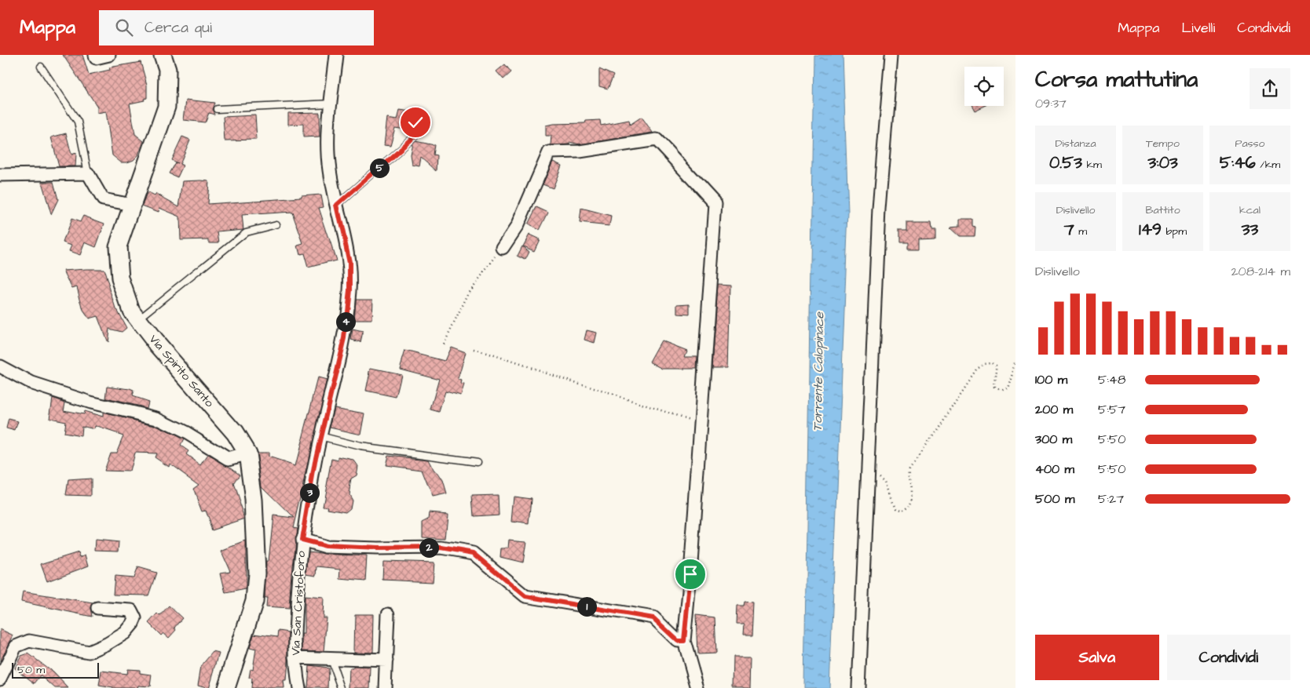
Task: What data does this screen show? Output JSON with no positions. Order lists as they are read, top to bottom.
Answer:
{
  "streets": {
    "street": ["Via Spirito Santo", "Via San Cristoforo"]
  },
  "water": ["Torrente Calopinace"],
  "scale_bar": "50 m",
  "page": {
    "header": "Mappa",
    "search": "Cerca qui",
    "nav": ["Mappa", "Livelli", "Condividi"],
    "heading": ["Corsa mattutina", "09:37"],
    "stats": [
      ["Distanza", "0.53 km"],
      ["Tempo", "3:03"],
      ["Passo", "5:46 /km"],
      ["Dislivello", "7 m"],
      ["Battito", "149 bpm"],
      ["kcal", "33"]
    ],
    "pins": [
      "5",
      "4",
      "3",
      "2",
      "1"
    ],
    "chart": ["Dislivello", "208–214 m"],
    "list": [
      {
        "name": "100 m",
        "note": "5:48"
      },
      {
        "name": "200 m",
        "note": "5:57"
      },
      {
        "name": "300 m",
        "note": "5:50"
      },
      {
        "name": "400 m",
        "note": "5:50"
      },
      {
        "name": "500 m",
        "note": "5:27"
      }
    ],
    "buttons": ["Salva", "Condividi"],
    "scale": "50 m"
  }
}
